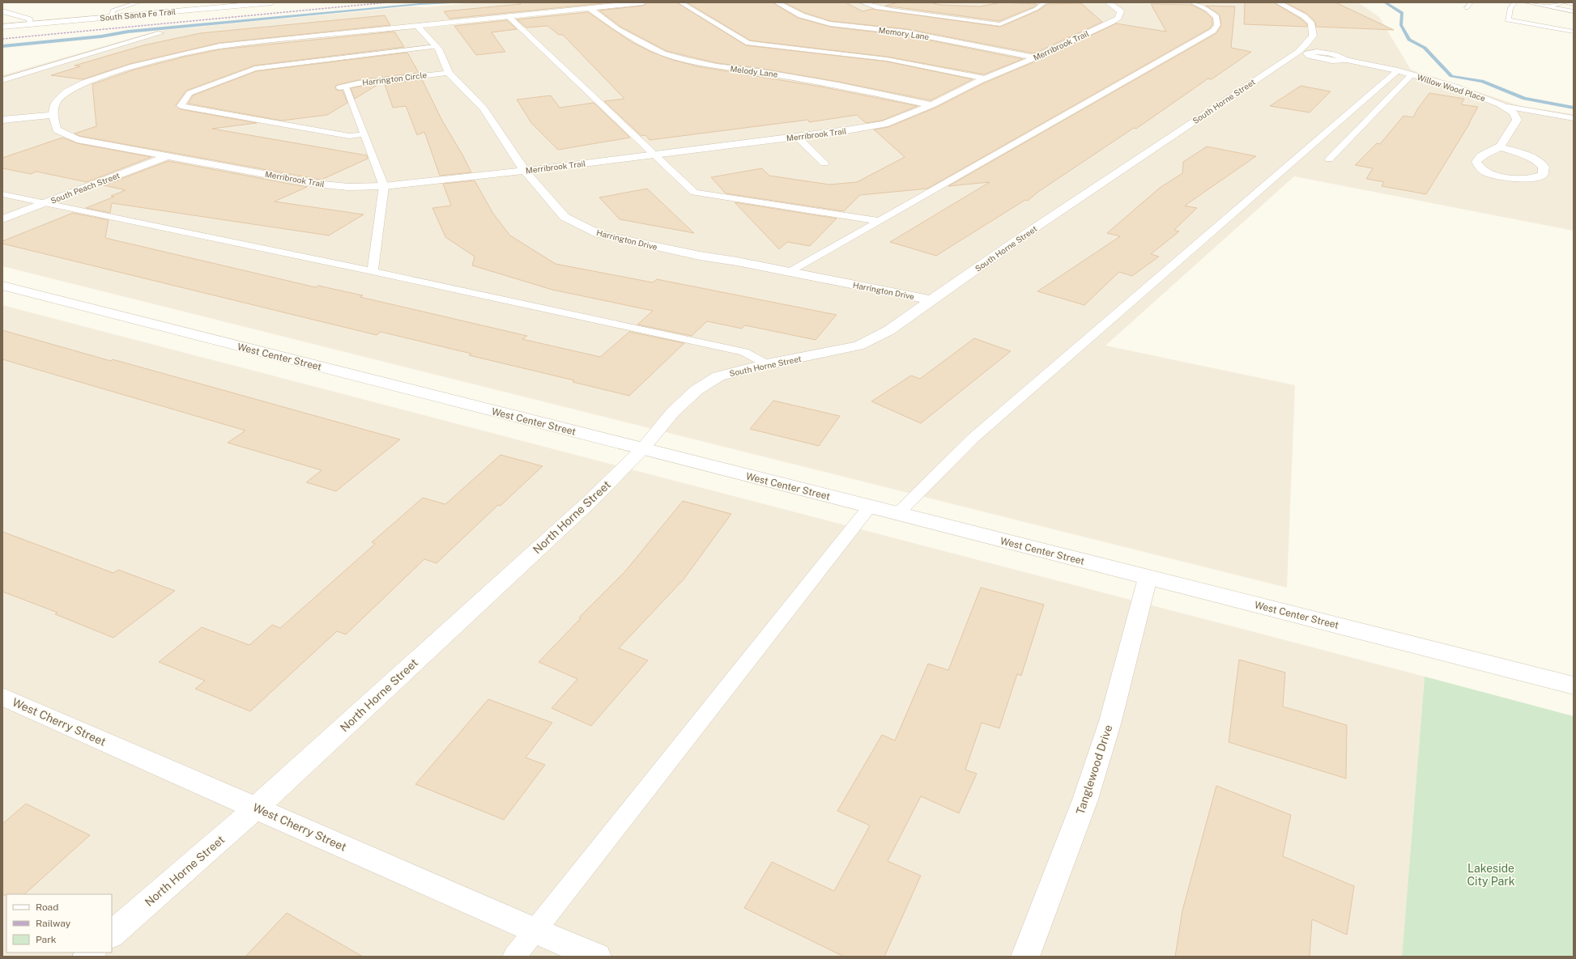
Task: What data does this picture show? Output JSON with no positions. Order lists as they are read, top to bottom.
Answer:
{
  "streets": {
    "street": [
      "South Santa Fe Trail",
      "Memory Lane",
      "Merribrook Trail",
      "Melody Lane",
      "Harrington Circle",
      "Willow Wood Place",
      "South Horne Street",
      "South Peach Street",
      "Harrington Drive",
      "West Center Street",
      "North Horne Street",
      "West Cherry Street",
      "Tanglewood Drive"
    ]
  },
  "crossings": [
    ["Memory Lane", "Merribrook Trail"],
    ["Merribrook Trail", "Melody Lane"],
    ["Merribrook Trail", "South Peach Street"],
    ["Merribrook Trail", "Harrington Drive"],
    ["Harrington Circle", "Harrington Drive"],
    ["Willow Wood Place", "South Horne Street"],
    ["South Horne Street", "Harrington Drive"],
    ["South Horne Street", "West Center Street"],
    ["South Horne Street", "North Horne Street"],
    ["West Center Street", "North Horne Street"],
    ["West Center Street", "Tanglewood Drive"],
    ["North Horne Street", "West Cherry Street"]
  ],
  "parks": ["Lakeside City Park"],
  "legend": ["Road", "Railway", "Park"]
}
